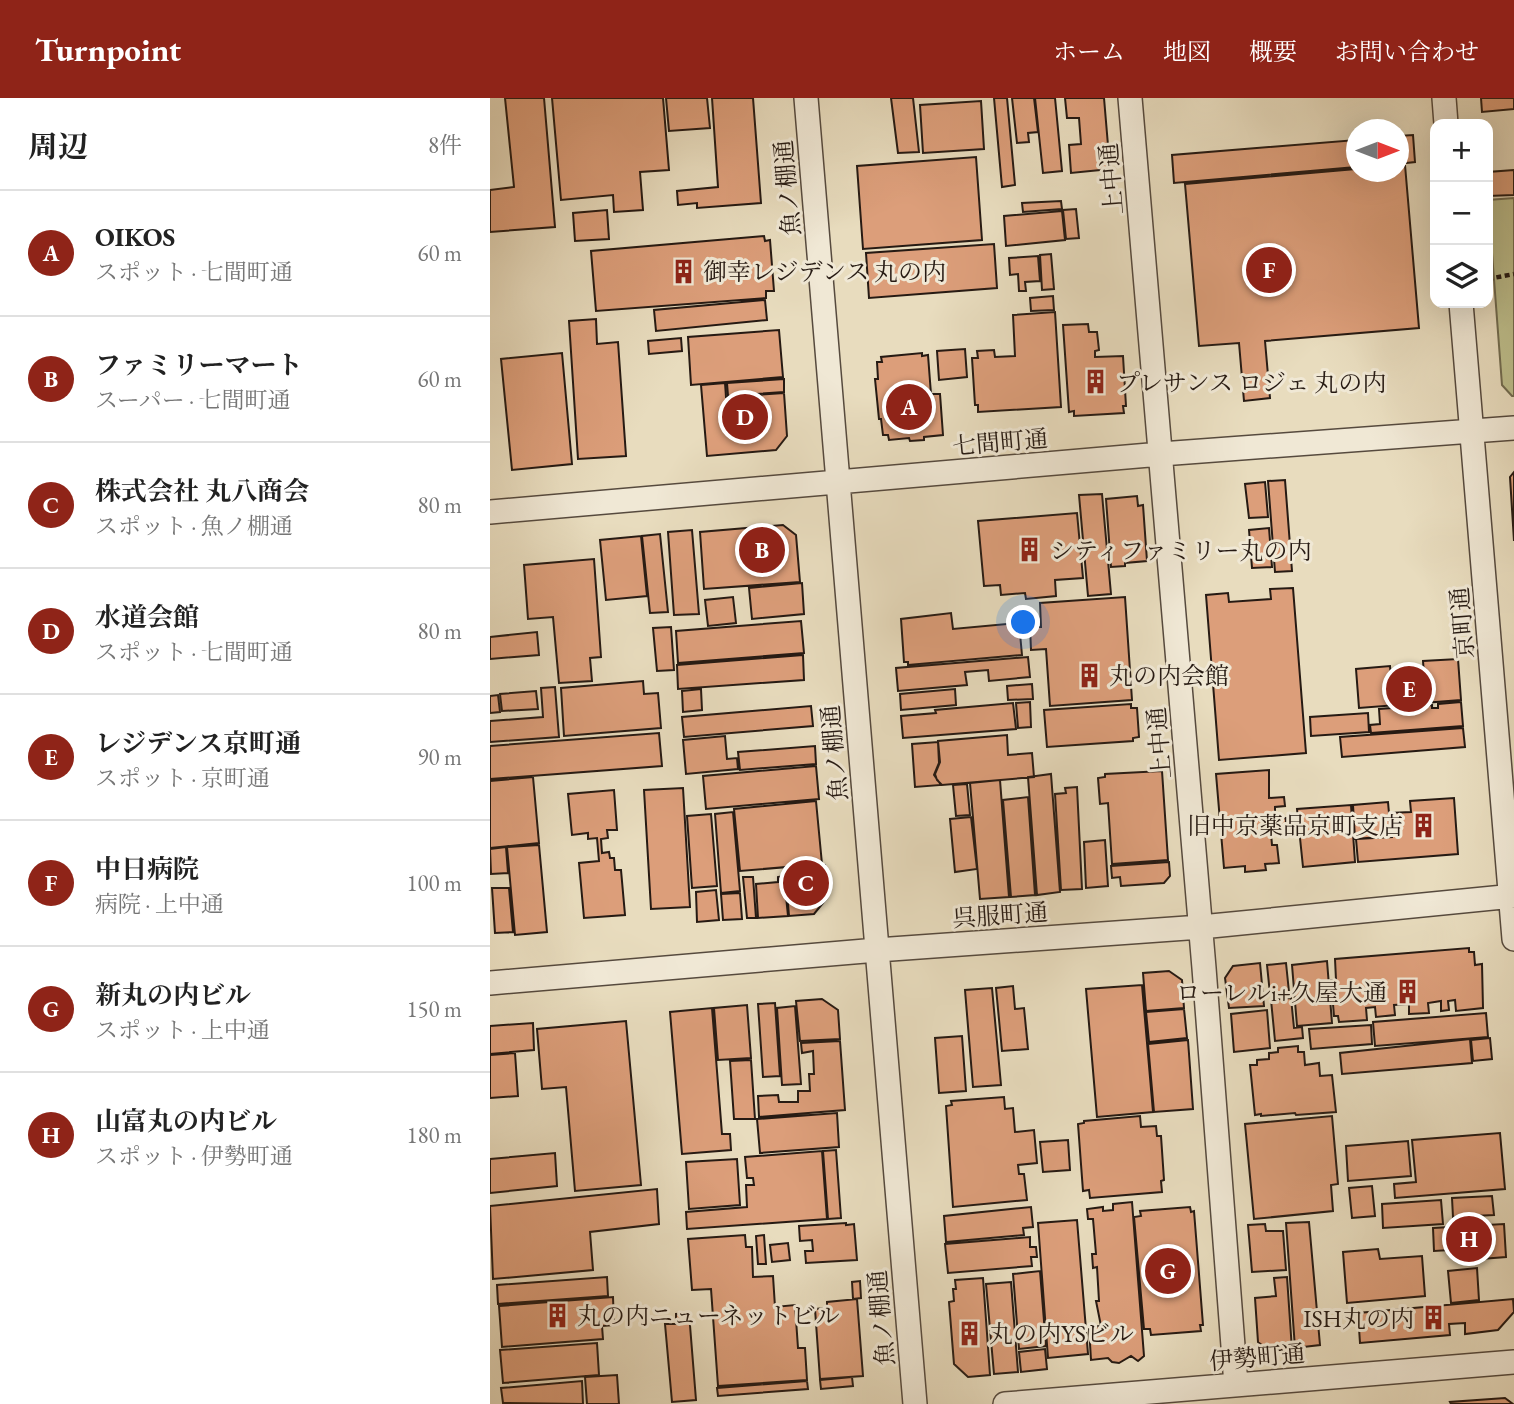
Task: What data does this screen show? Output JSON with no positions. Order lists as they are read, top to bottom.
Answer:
{
  "streets": {
    "street": [
      "上中通",
      "魚ノ棚通",
      "七間町通",
      "京町通",
      "呉服町通",
      "伊勢町通"
    ]
  },
  "crossings": [
    ["上中通", "七間町通"],
    ["上中通", "呉服町通"],
    ["上中通", "伊勢町通"],
    ["魚ノ棚通", "七間町通"],
    ["魚ノ棚通", "呉服町通"],
    ["七間町通", "京町通"],
    ["京町通", "呉服町通"]
  ],
  "places": {
    "building": [
      "御幸レジデンス 丸の内",
      "プレサンス ロジェ 丸の内",
      "シティファミリー丸の内",
      "丸の内会館",
      "旧中京薬品京町支店",
      "ローレルi+久屋大通",
      "丸の内ニューネットビル",
      "ISH丸の内",
      "丸の内YSビル"
    ]
  },
  "north": "right",
  "page": {
    "header": "Turnpoint",
    "nav": [
      "ホーム",
      "地図",
      "概要",
      "お問い合わせ"
    ],
    "heading": ["周辺", "8件"],
    "map_buttons": ["+", "−"],
    "list": [
      {
        "mark": "A",
        "name": "OIKOS",
        "note": "スポット · 七間町通",
        "value": "60 m"
      },
      {
        "mark": "B",
        "name": "ファミリーマート",
        "note": "スーパー · 七間町通",
        "value": "60 m"
      },
      {
        "mark": "C",
        "name": "株式会社 丸八商会",
        "note": "スポット · 魚ノ棚通",
        "value": "80 m"
      },
      {
        "mark": "D",
        "name": "水道会館",
        "note": "スポット · 七間町通",
        "value": "80 m"
      },
      {
        "mark": "E",
        "name": "レジデンス京町通",
        "note": "スポット · 京町通",
        "value": "90 m"
      },
      {
        "mark": "F",
        "name": "中日病院",
        "note": "病院 · 上中通",
        "value": "100 m"
      },
      {
        "mark": "G",
        "name": "新丸の内ビル",
        "note": "スポット · 上中通",
        "value": "150 m"
      },
      {
        "mark": "H",
        "name": "山富丸の内ビル",
        "note": "スポット · 伊勢町通",
        "value": "180 m"
      }
    ],
    "pins": [
      "F",
      "A",
      "D",
      "B",
      "E",
      "C",
      "H",
      "G"
    ]
  }
}
